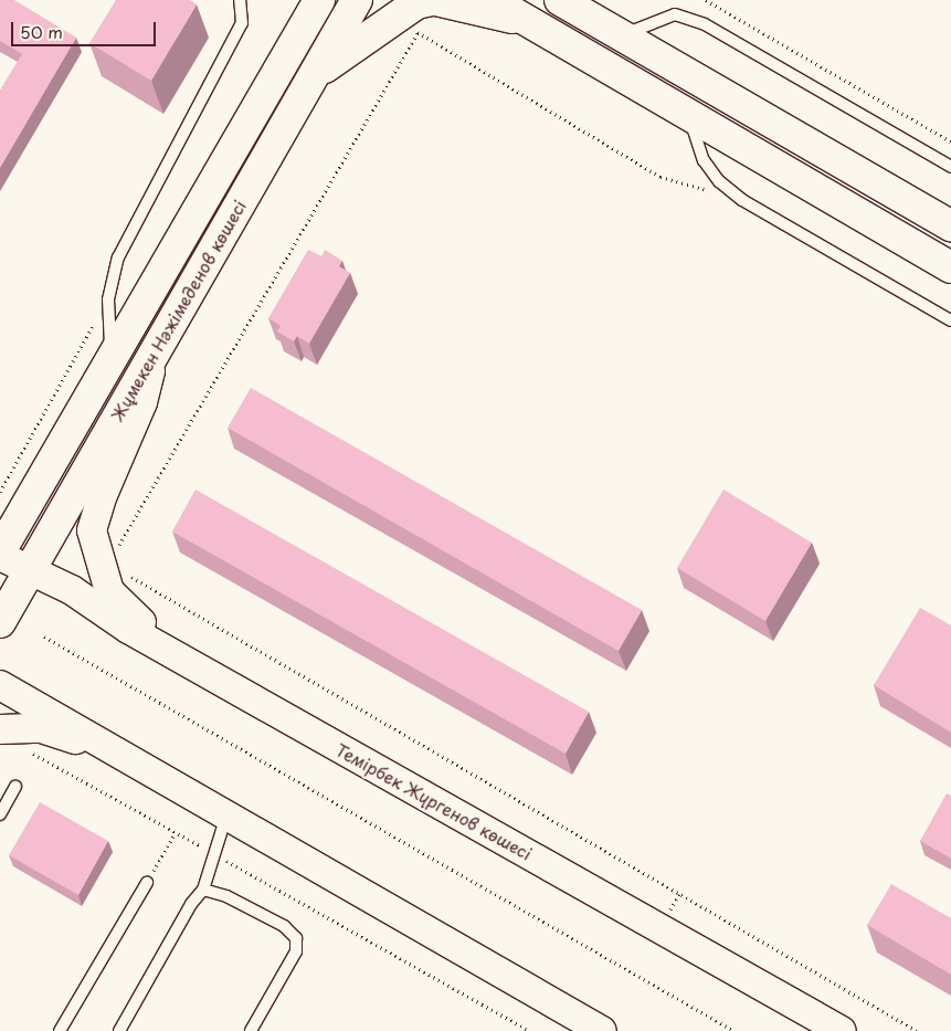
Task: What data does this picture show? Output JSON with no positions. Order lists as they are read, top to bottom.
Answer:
{
  "streets": {
    "main road": ["Жұмекен Нәжімеденов көшесі"],
    "street": ["Темірбек Жүргенов көшесі"]
  },
  "crossings": [
    ["Жұмекен Нәжімеденов көшесі", "Темірбек Жүргенов көшесі"]
  ],
  "scale_bar": "50 m"
}
